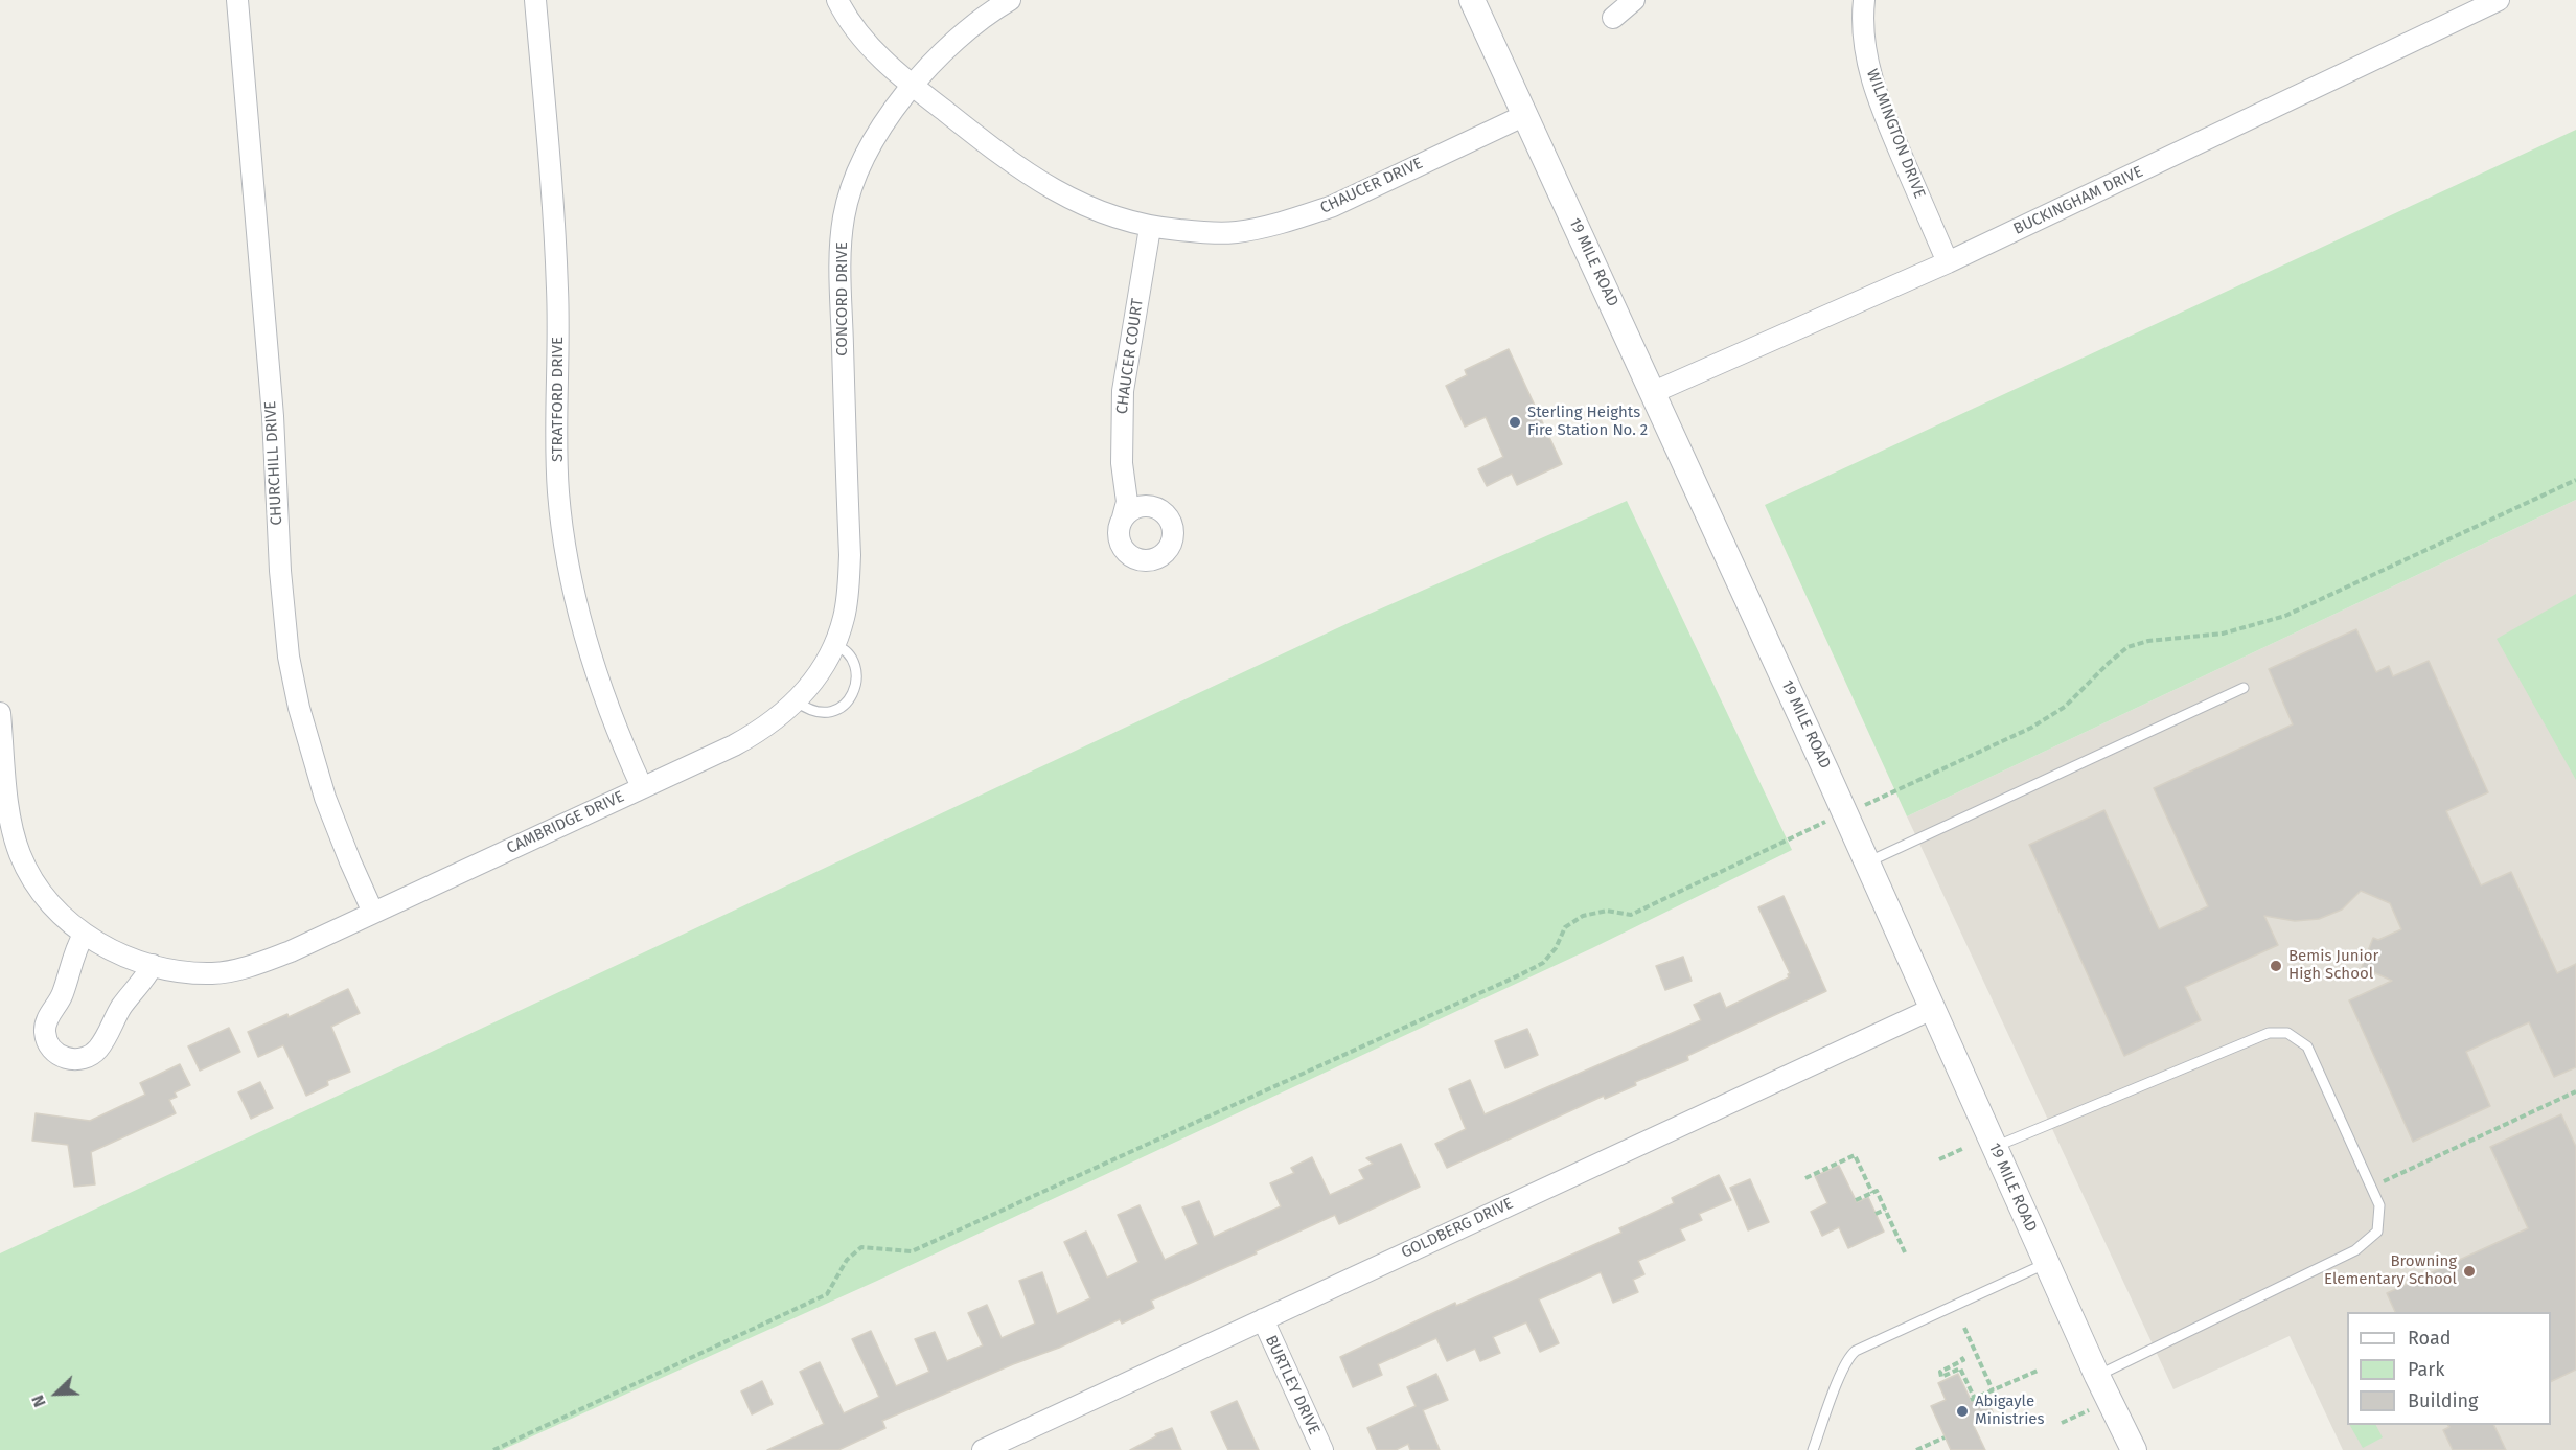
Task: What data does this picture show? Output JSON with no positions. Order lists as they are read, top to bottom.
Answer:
{
  "streets": {
    "street": [
      "WILMINGTON DRIVE",
      "CHAUCER DRIVE",
      "BUCKINGHAM DRIVE",
      "19 MILE ROAD",
      "CONCORD DRIVE",
      "CHAUCER COURT",
      "STRATFORD DRIVE",
      "CHURCHILL DRIVE",
      "CAMBRIDGE DRIVE",
      "GOLDBERG DRIVE",
      "BURTLEY DRIVE"
    ]
  },
  "crossings": [
    ["WILMINGTON DRIVE", "BUCKINGHAM DRIVE"],
    ["CHAUCER DRIVE", "19 MILE ROAD"],
    ["CHAUCER DRIVE", "CONCORD DRIVE"],
    ["CHAUCER DRIVE", "CHAUCER COURT"],
    ["BUCKINGHAM DRIVE", "19 MILE ROAD"],
    ["19 MILE ROAD", "GOLDBERG DRIVE"],
    ["CONCORD DRIVE", "CAMBRIDGE DRIVE"],
    ["STRATFORD DRIVE", "CAMBRIDGE DRIVE"],
    ["CHURCHILL DRIVE", "CAMBRIDGE DRIVE"],
    ["GOLDBERG DRIVE", "BURTLEY DRIVE"]
  ],
  "places": [
    "Sterling Heights Fire Station No. 2",
    "Bemis Junior High School",
    "Browning Elementary School",
    "Abigayle Ministries"
  ],
  "legend": ["Road", "Park", "Building"],
  "north": "bottom left"
}
